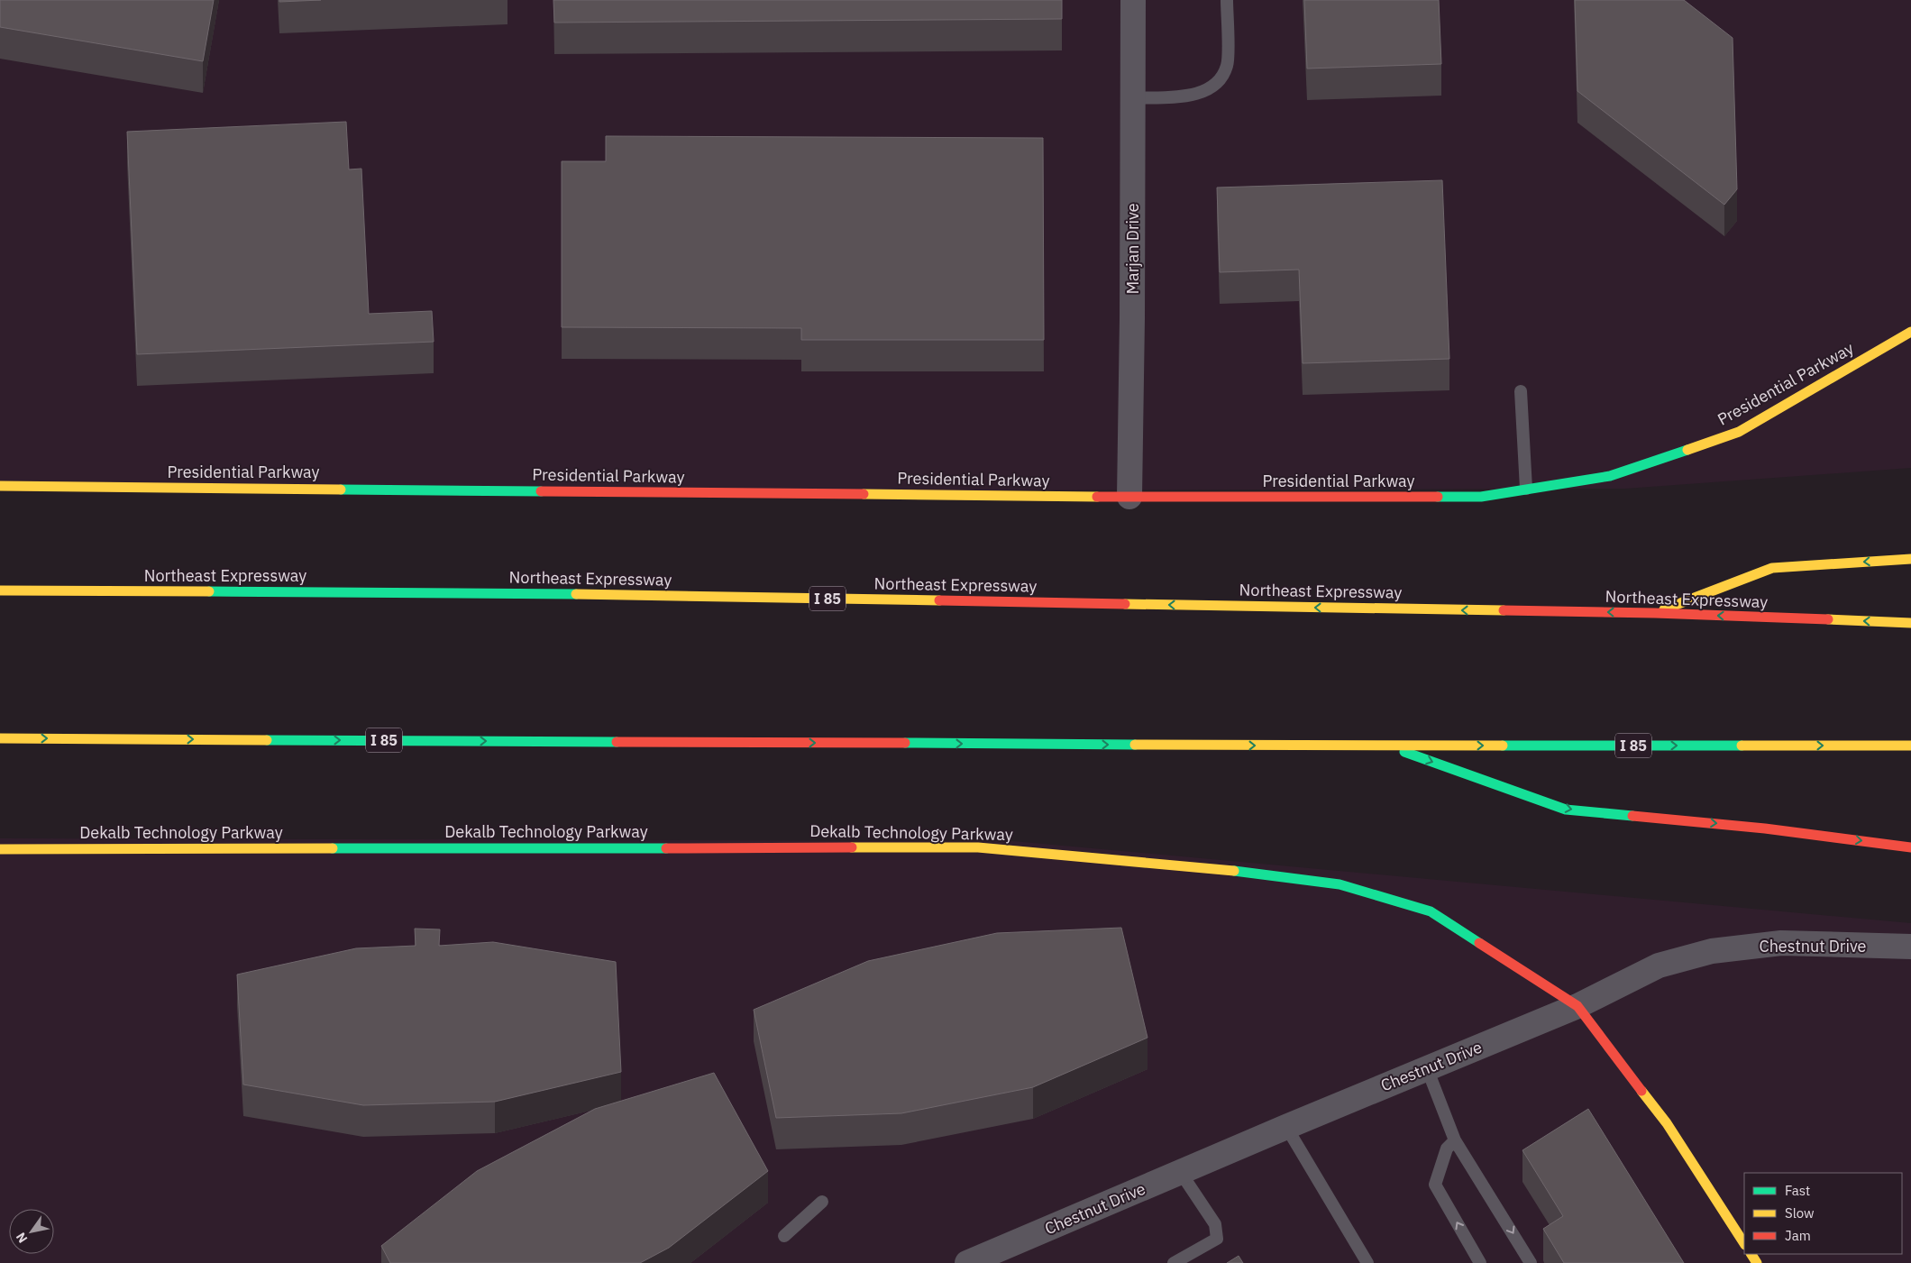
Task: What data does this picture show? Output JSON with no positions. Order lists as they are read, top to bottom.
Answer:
{
  "streets": {
    "main road": [
      "Presidential Parkway",
      "Northeast Expressway",
      "I 85",
      "Dekalb Technology Parkway"
    ],
    "street": ["Marjan Drive", "Chestnut Drive"]
  },
  "crossings": [
    ["Marjan Drive", "Presidential Parkway"],
    ["Dekalb Technology Parkway", "Chestnut Drive"]
  ],
  "one_way": ["Northeast Expressway"],
  "legend": ["Fast", "Slow", "Jam"],
  "north": "bottom left"
}
